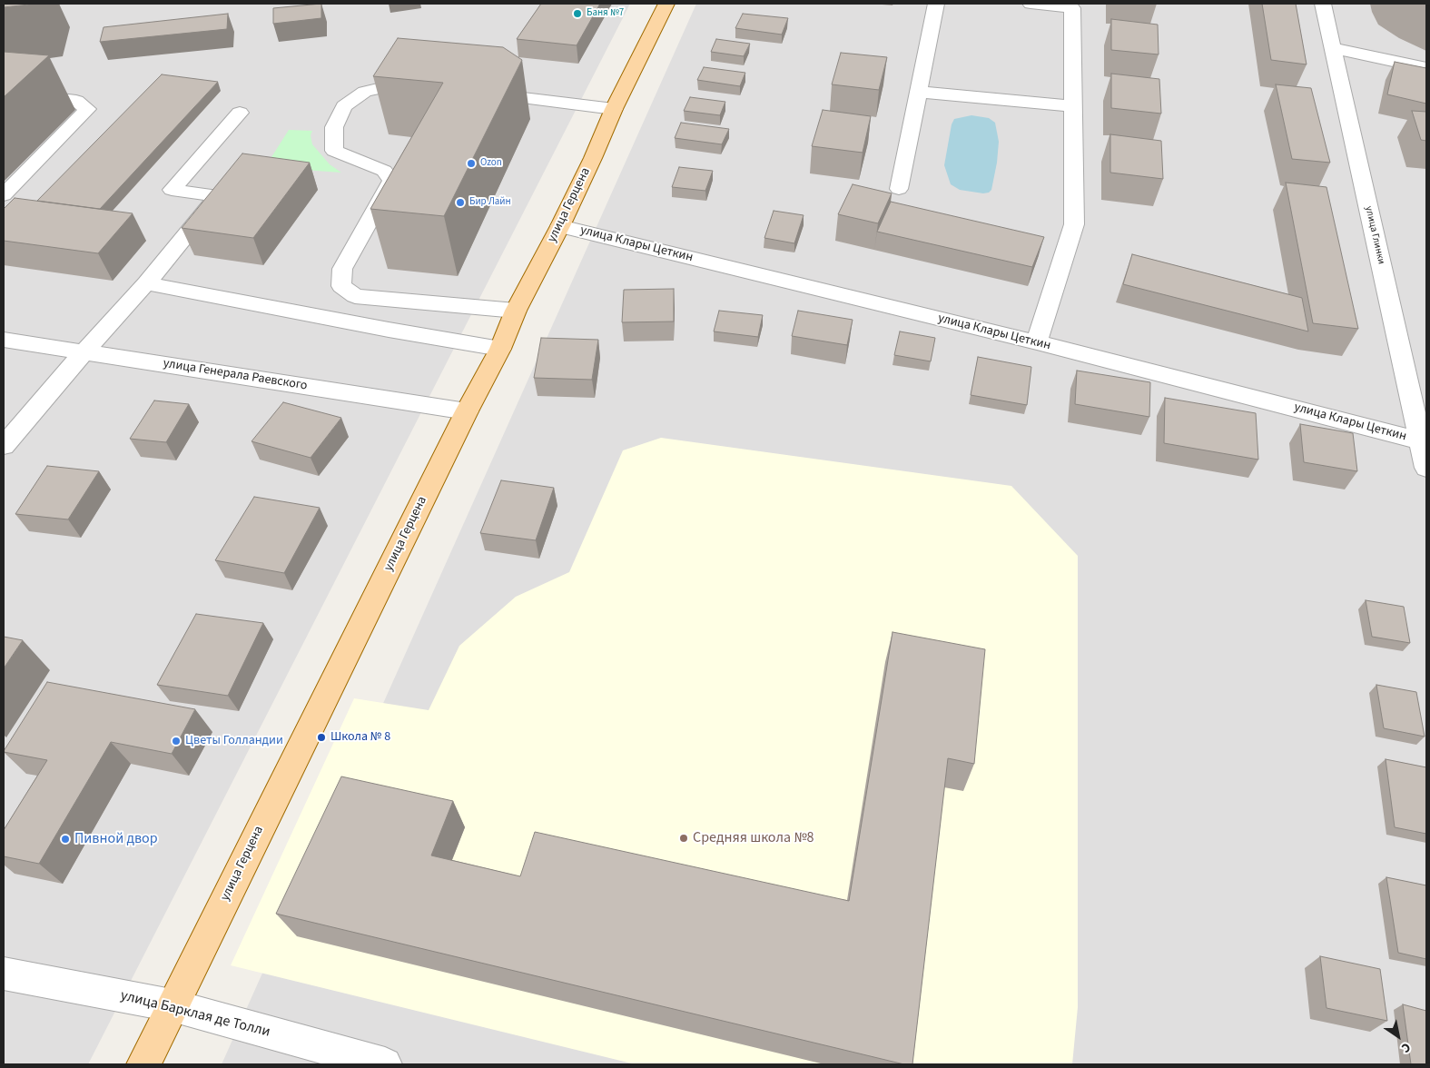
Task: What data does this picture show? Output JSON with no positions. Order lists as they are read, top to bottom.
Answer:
{
  "streets": {
    "main road": ["улица Герцена"],
    "street": [
      "улица Глинки",
      "улица Клары Цеткин",
      "улица Генерала Раевского",
      "улица Барклая де Толли"
    ]
  },
  "crossings": [
    ["улица Герцена", "улица Клары Цеткин"],
    ["улица Герцена", "улица Генерала Раевского"],
    ["улица Герцена", "улица Барклая де Толли"],
    ["улица Глинки", "улица Клары Цеткин"]
  ],
  "places": [
    "Баня №7",
    "Ozon",
    "Бир Лайн",
    "Школа № 8",
    "Цветы Голландии",
    "Средняя школа №8",
    "Пивной двор"
  ],
  "north": "bottom right"
}
